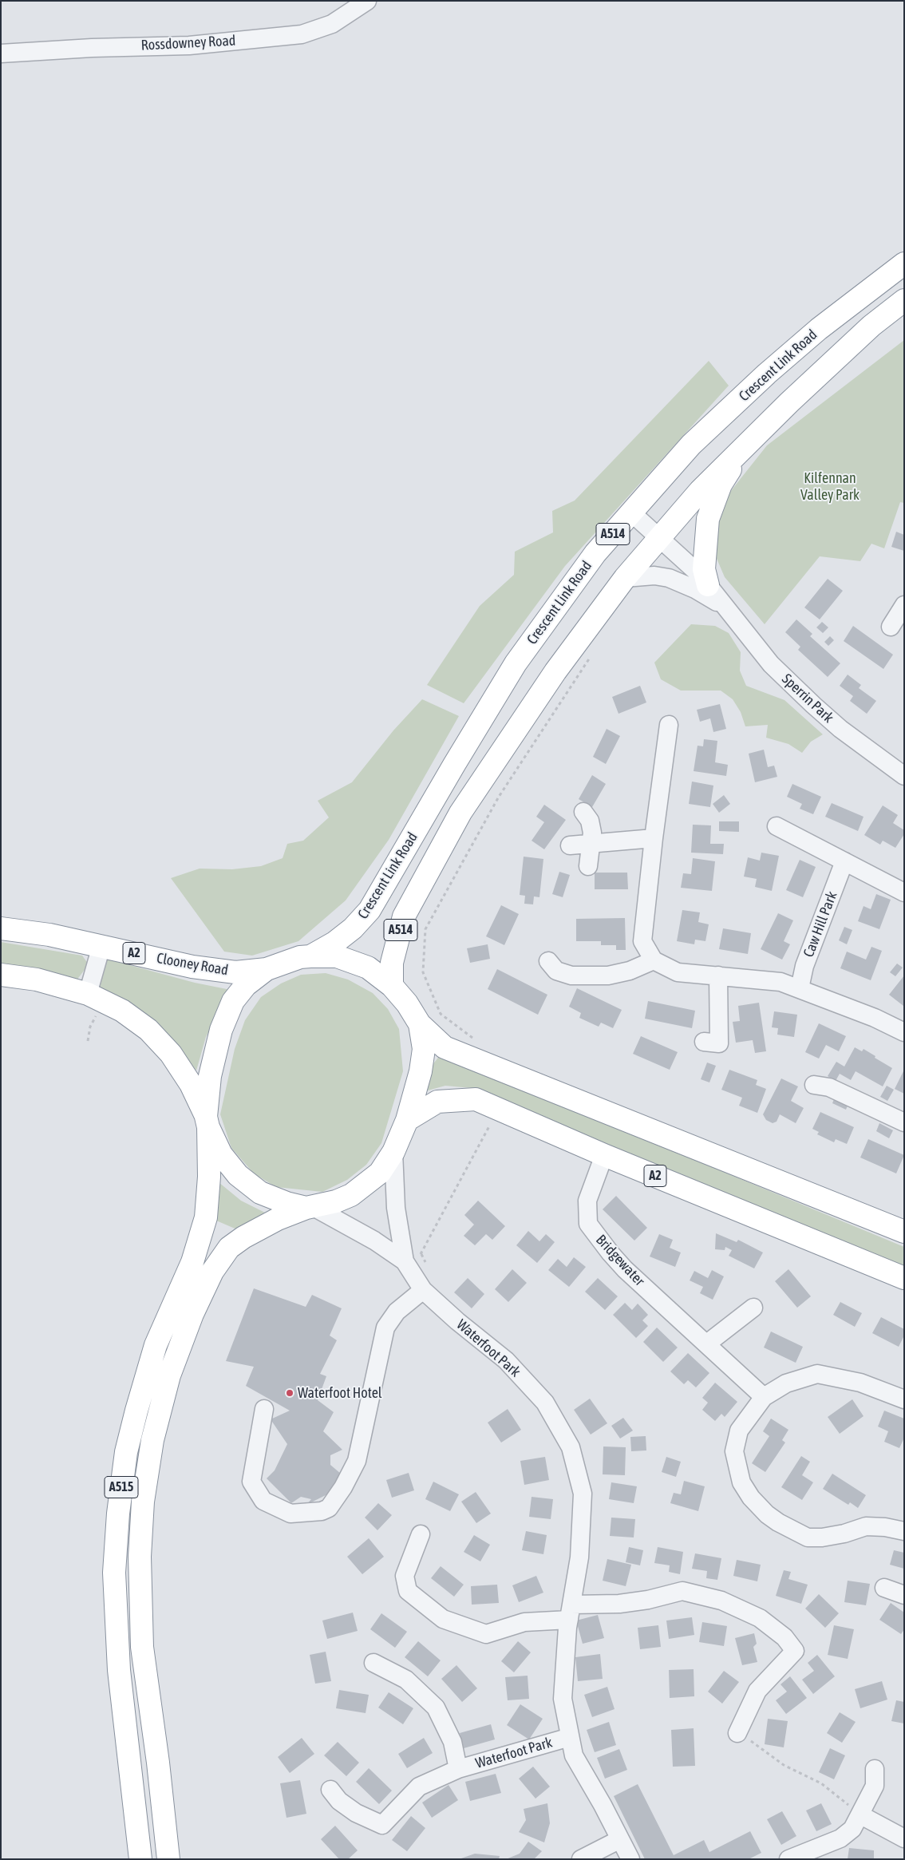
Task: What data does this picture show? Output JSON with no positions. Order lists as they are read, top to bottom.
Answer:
{
  "streets": {
    "highway": [
      "Crescent Link Road",
      "A514",
      "A2",
      "Clooney Road",
      "A515"
    ],
    "street": [
      "Rossdowney Road",
      "Sperrin Park",
      "Caw Hill Park",
      "Bridgewater",
      "Waterfoot Park"
    ]
  },
  "crossings": [
    ["Crescent Link Road", "A514"],
    ["Crescent Link Road", "Sperrin Park"],
    ["A514", "Sperrin Park"],
    ["A514", "Clooney Road"],
    ["A2", "Bridgewater"],
    ["Waterfoot Park", "A515"]
  ],
  "parks": ["Kilfennan Valley Park"],
  "places": ["Waterfoot Hotel"]
}
